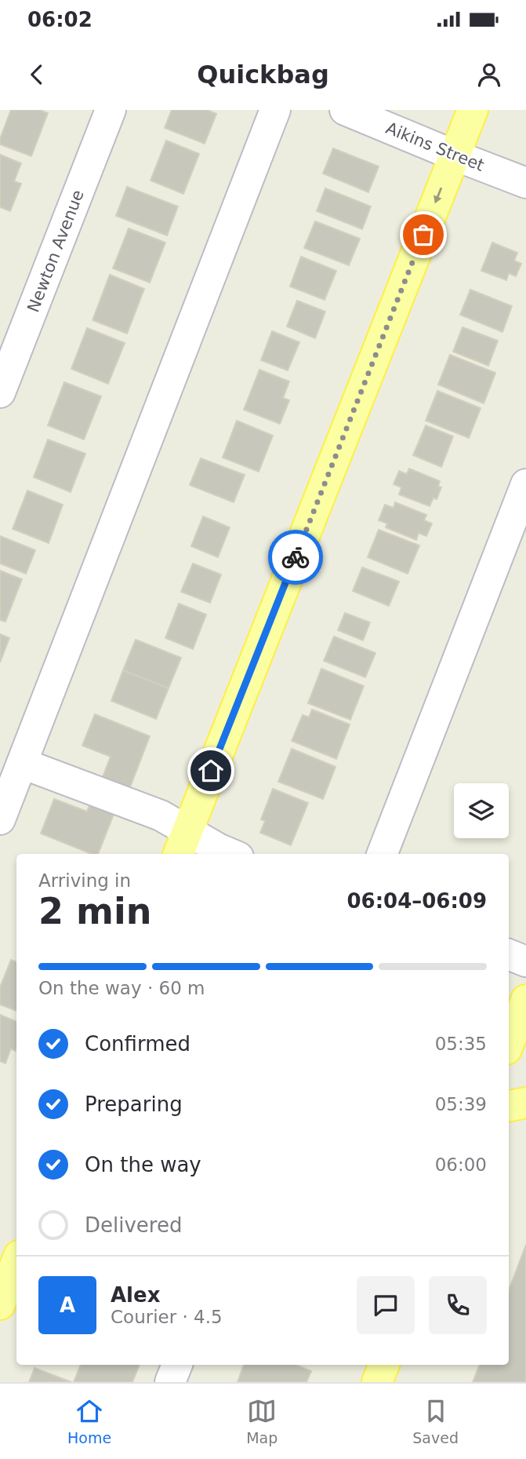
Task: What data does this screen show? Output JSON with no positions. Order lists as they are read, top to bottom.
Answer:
{
  "streets": {
    "street": ["Aikins Street", "Newton Avenue"]
  },
  "page": {
    "status": "06:02",
    "header": "Quickbag",
    "heading": ["2 min", "Arriving in", "06:04–06:09"],
    "panel": ["Alex", "Courier · 4.5"],
    "bar": "On the way · 60 m",
    "list": [
      ["Confirmed", "05:35"],
      ["Preparing", "05:39"],
      ["On the way", "06:00"],
      "Delivered"
    ],
    "round": "A",
    "tabs": ["Home", "Map", "Saved"]
  }
}
